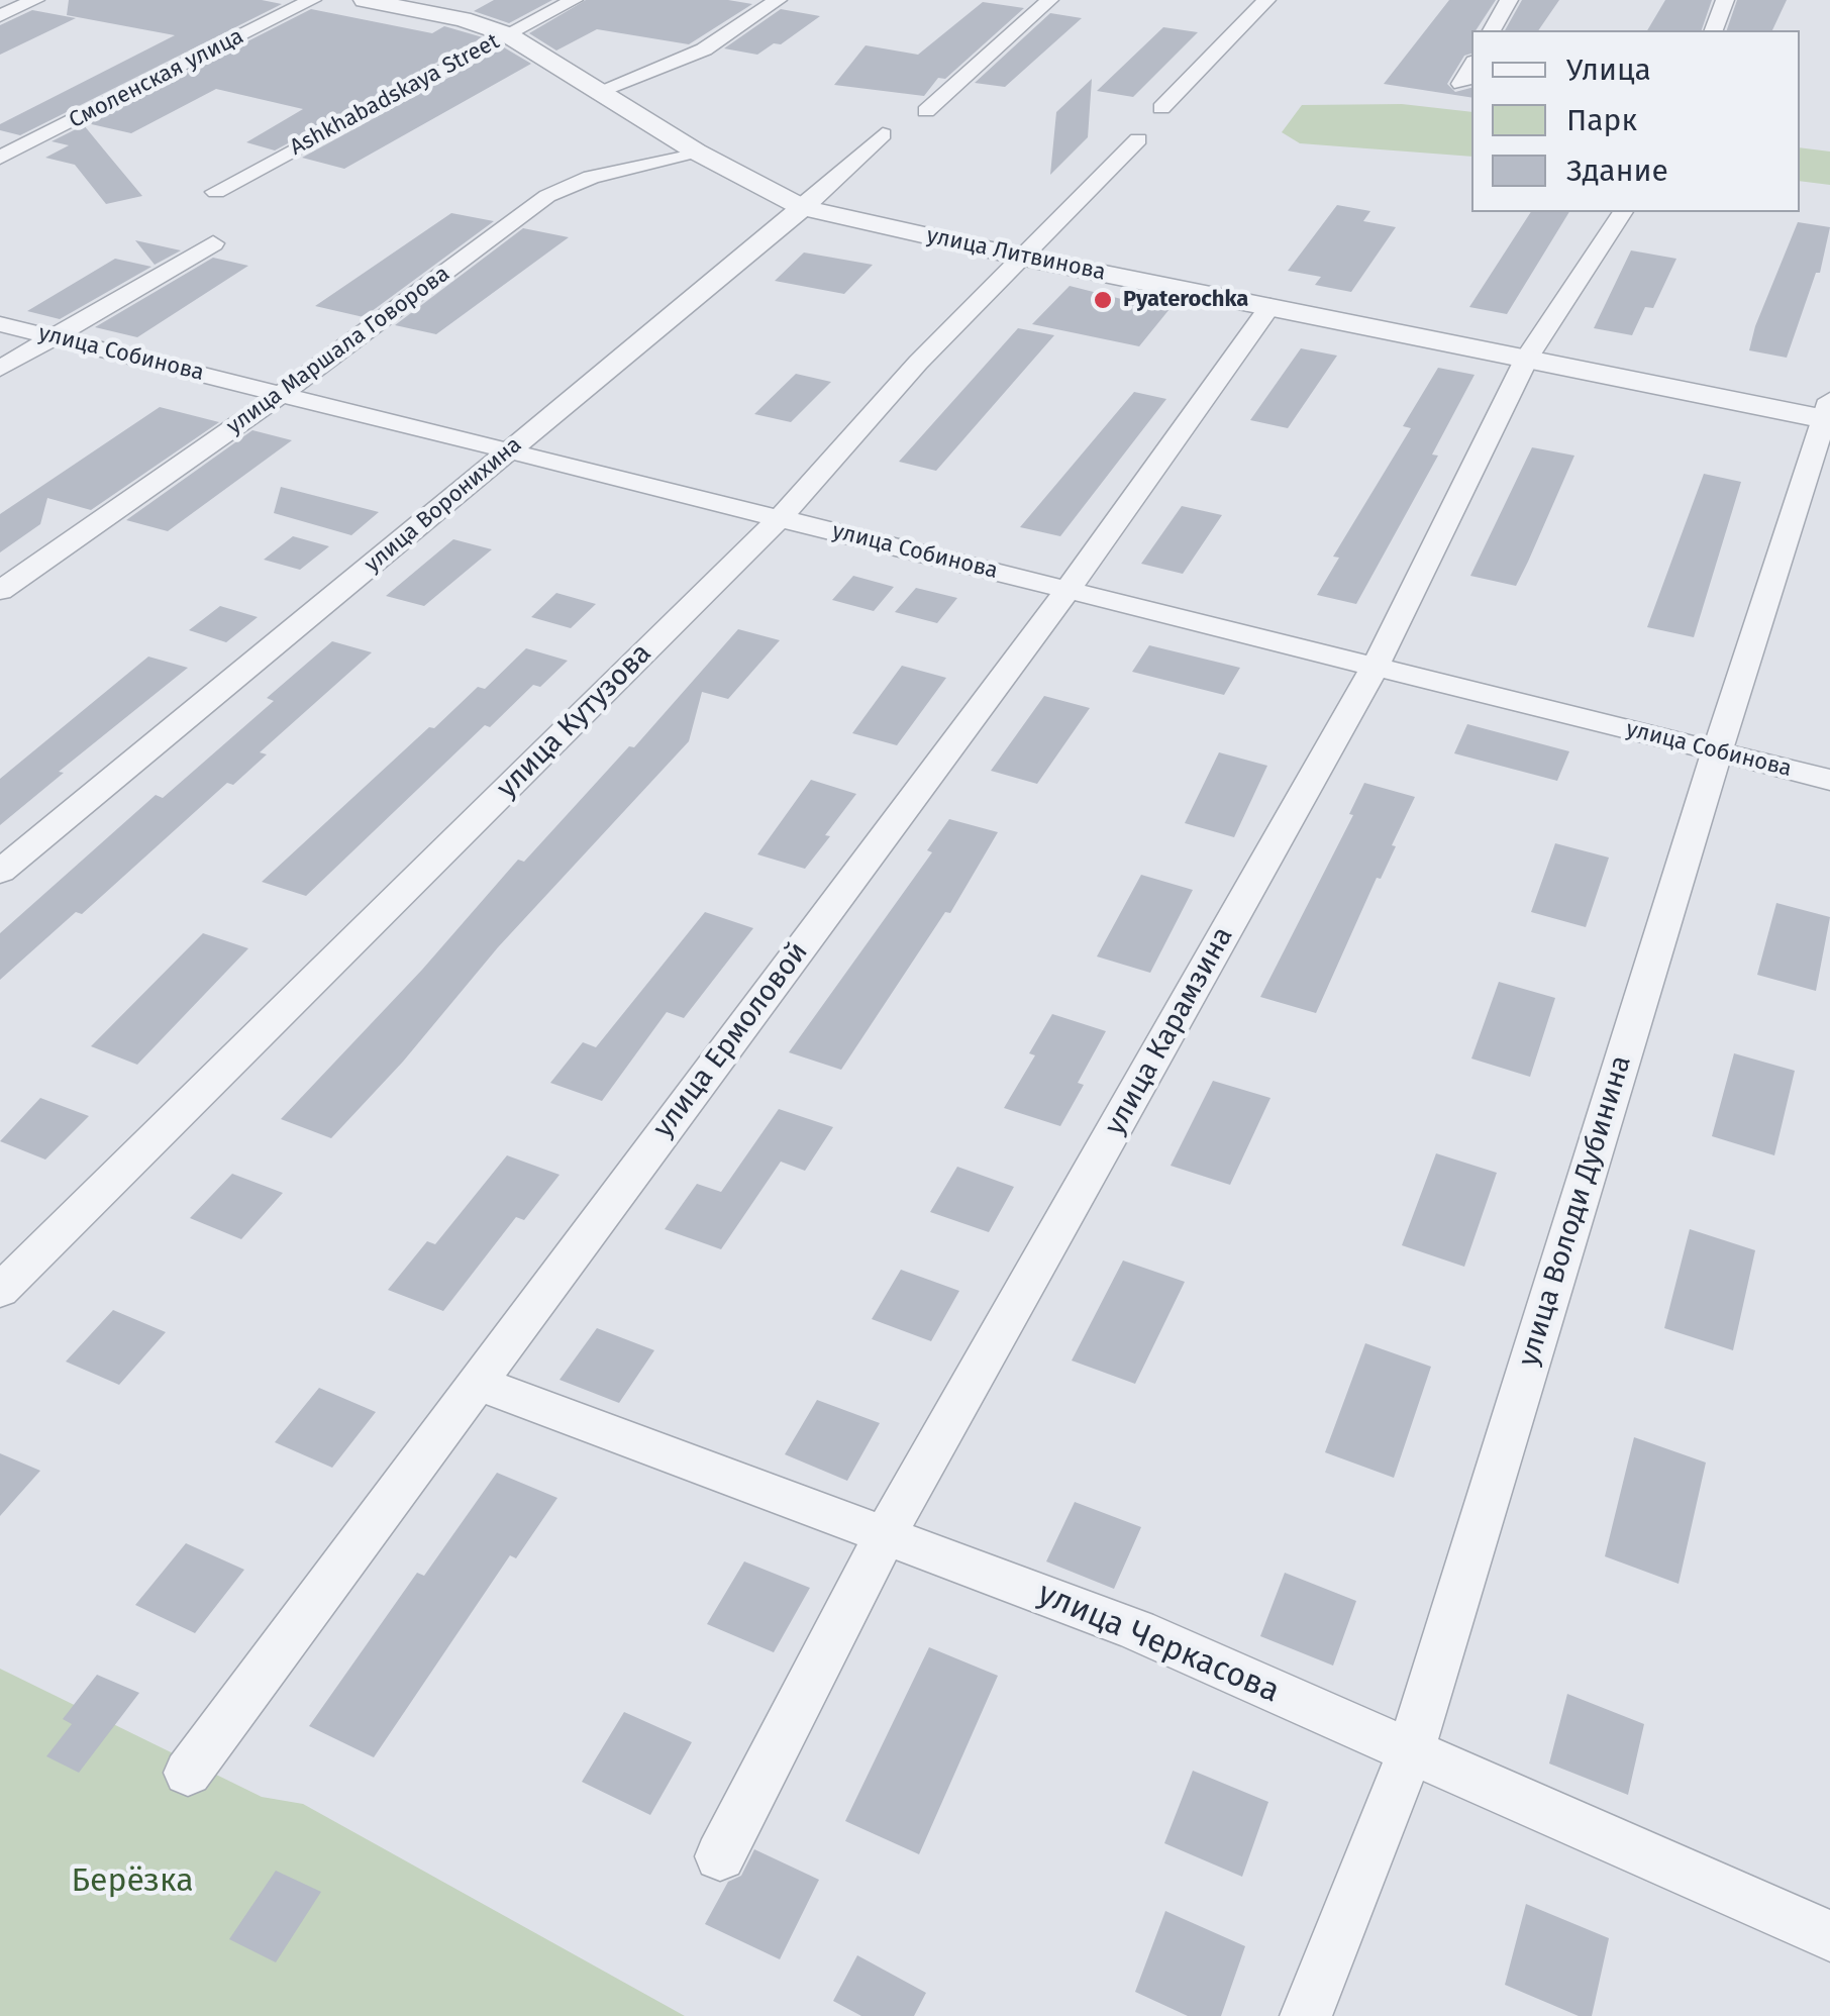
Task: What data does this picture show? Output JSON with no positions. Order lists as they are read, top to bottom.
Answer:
{
  "streets": {
    "street": [
      "Смоленская улица",
      "Ashkhabadskaya Street",
      "улица Литвинова",
      "улица Маршала Говорова",
      "улица Собинова",
      "улица Воронихина",
      "улица Кутузова",
      "улица Карамзина",
      "улица Ермоловой",
      "улица Володи Дубинина",
      "улица Черкасова"
    ]
  },
  "crossings": [
    ["Ashkhabadskaya Street", "улица Литвинова"],
    ["улица Литвинова", "улица Маршала Говорова"],
    ["улица Литвинова", "улица Воронихина"],
    ["улица Литвинова", "улица Кутузова"],
    ["улица Литвинова", "улица Карамзина"],
    ["улица Литвинова", "улица Ермоловой"],
    ["улица Литвинова", "улица Володи Дубинина"],
    ["улица Маршала Говорова", "улица Собинова"],
    ["улица Собинова", "улица Воронихина"],
    ["улица Собинова", "улица Кутузова"],
    ["улица Собинова", "улица Карамзина"],
    ["улица Собинова", "улица Ермоловой"],
    ["улица Собинова", "улица Володи Дубинина"],
    ["улица Карамзина", "улица Черкасова"],
    ["улица Ермоловой", "улица Черкасова"],
    ["улица Володи Дубинина", "улица Черкасова"]
  ],
  "parks": ["Берёзка"],
  "places": ["Pyaterochka"],
  "legend": ["Улица", "Парк", "Здание"]
}
